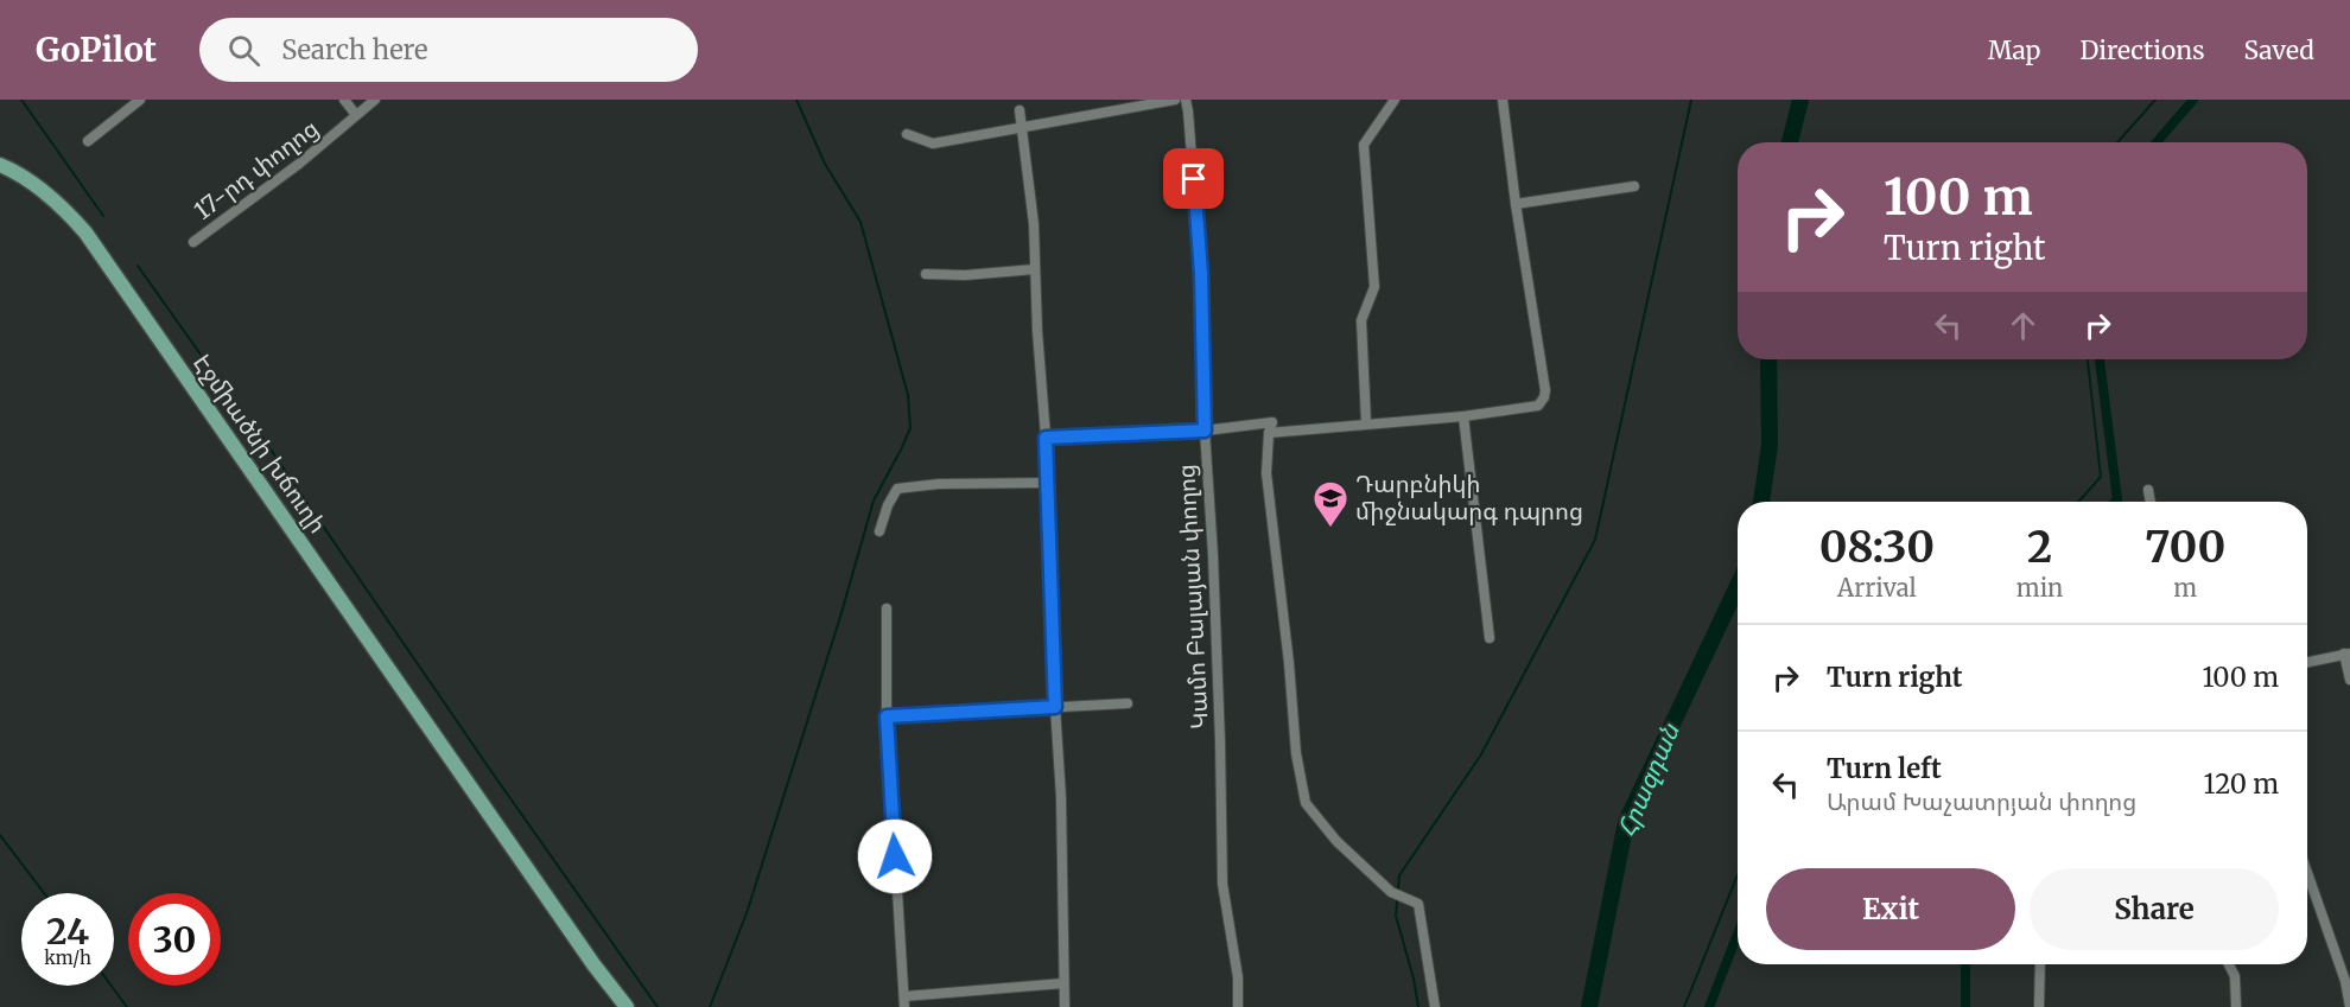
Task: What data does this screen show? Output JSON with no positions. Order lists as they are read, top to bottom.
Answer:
{
  "streets": {
    "main road": ["Էջմիածնի խճուղի"],
    "street": ["17-րդ փողոց", "Կամո Բալայան փողոց"]
  },
  "water": ["Հրազդան"],
  "places": {
    "school or university": ["Դարբնիկի միջնակարգ դպրոց"]
  },
  "page": {
    "header": "GoPilot",
    "search": "Search here",
    "nav": ["Map", "Directions", "Saved"],
    "turn": ["100 m", "Turn right"],
    "eta": [
      "08:30",
      "Arrival",
      "2",
      "min",
      "700",
      "m"
    ],
    "list": [
      {
        "name": "Turn right",
        "value": "100 m"
      },
      {
        "name": "Turn left",
        "note": "Արամ Խաչատրյան փողոց",
        "value": "120 m"
      }
    ],
    "buttons": ["Exit", "Share"],
    "speed": "24 km/h",
    "limit": "30"
  }
}
